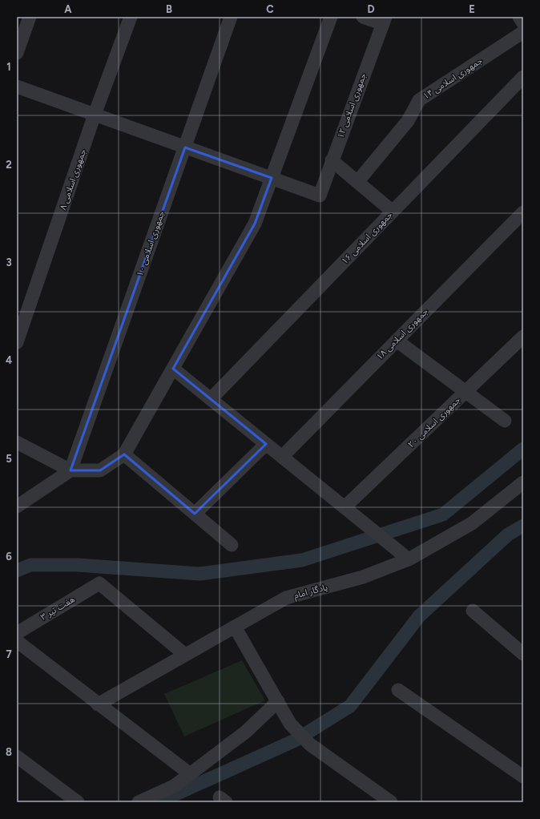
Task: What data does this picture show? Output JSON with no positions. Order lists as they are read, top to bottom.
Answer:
{
  "streets": {
    "street": [
      "جمهوری اسلامی ۱۴",
      "جمهوری اسلامی ۱۲",
      "جمهوری اسلامی ۸",
      "جمهوری اسلامی ۱۶",
      "جمهوری اسلامی ۱۰",
      "جمهوری اسلامی ۱۸",
      "جمهوری اسلامی ۲۰",
      "یادگار امام",
      "هفت تیر ۳"
    ]
  },
  "crossings": [
    ["یادگار امام", "هفت تیر ۳"]
  ],
  "grid": {
    "columns": [
      "A",
      "B",
      "C",
      "D",
      "E"
    ],
    "rows": [
      "1",
      "2",
      "3",
      "4",
      "5",
      "6",
      "7",
      "8"
    ]
  }
}
